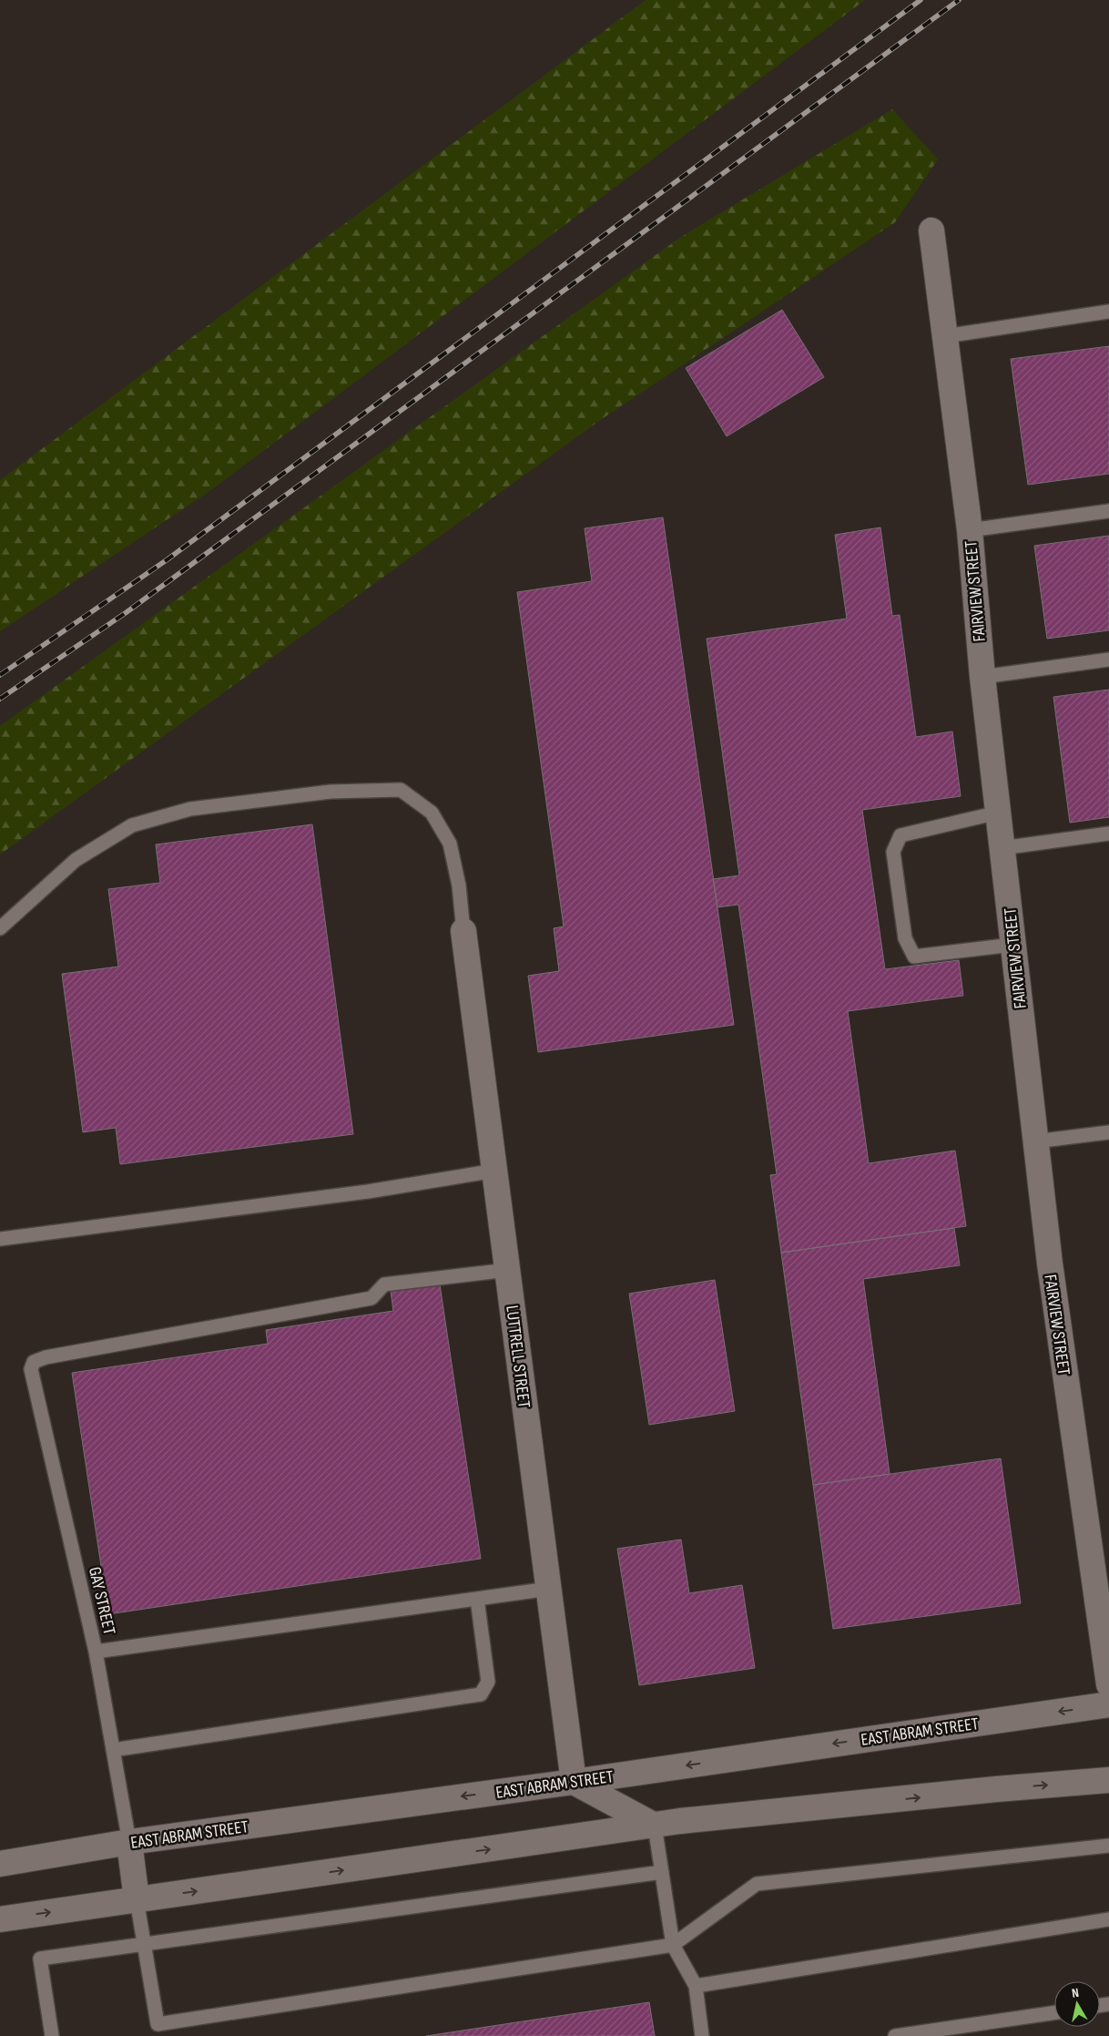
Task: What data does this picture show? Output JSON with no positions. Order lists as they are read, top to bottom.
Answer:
{
  "streets": {
    "main road": ["FAIRVIEW STREET", "LUTTRELL STREET", "EAST ABRAM STREET"],
    "lane": ["GAY STREET"]
  },
  "crossings": [
    ["LUTTRELL STREET", "GAY STREET"],
    ["LUTTRELL STREET", "EAST ABRAM STREET"],
    ["GAY STREET", "EAST ABRAM STREET"]
  ],
  "north": "top"
}
